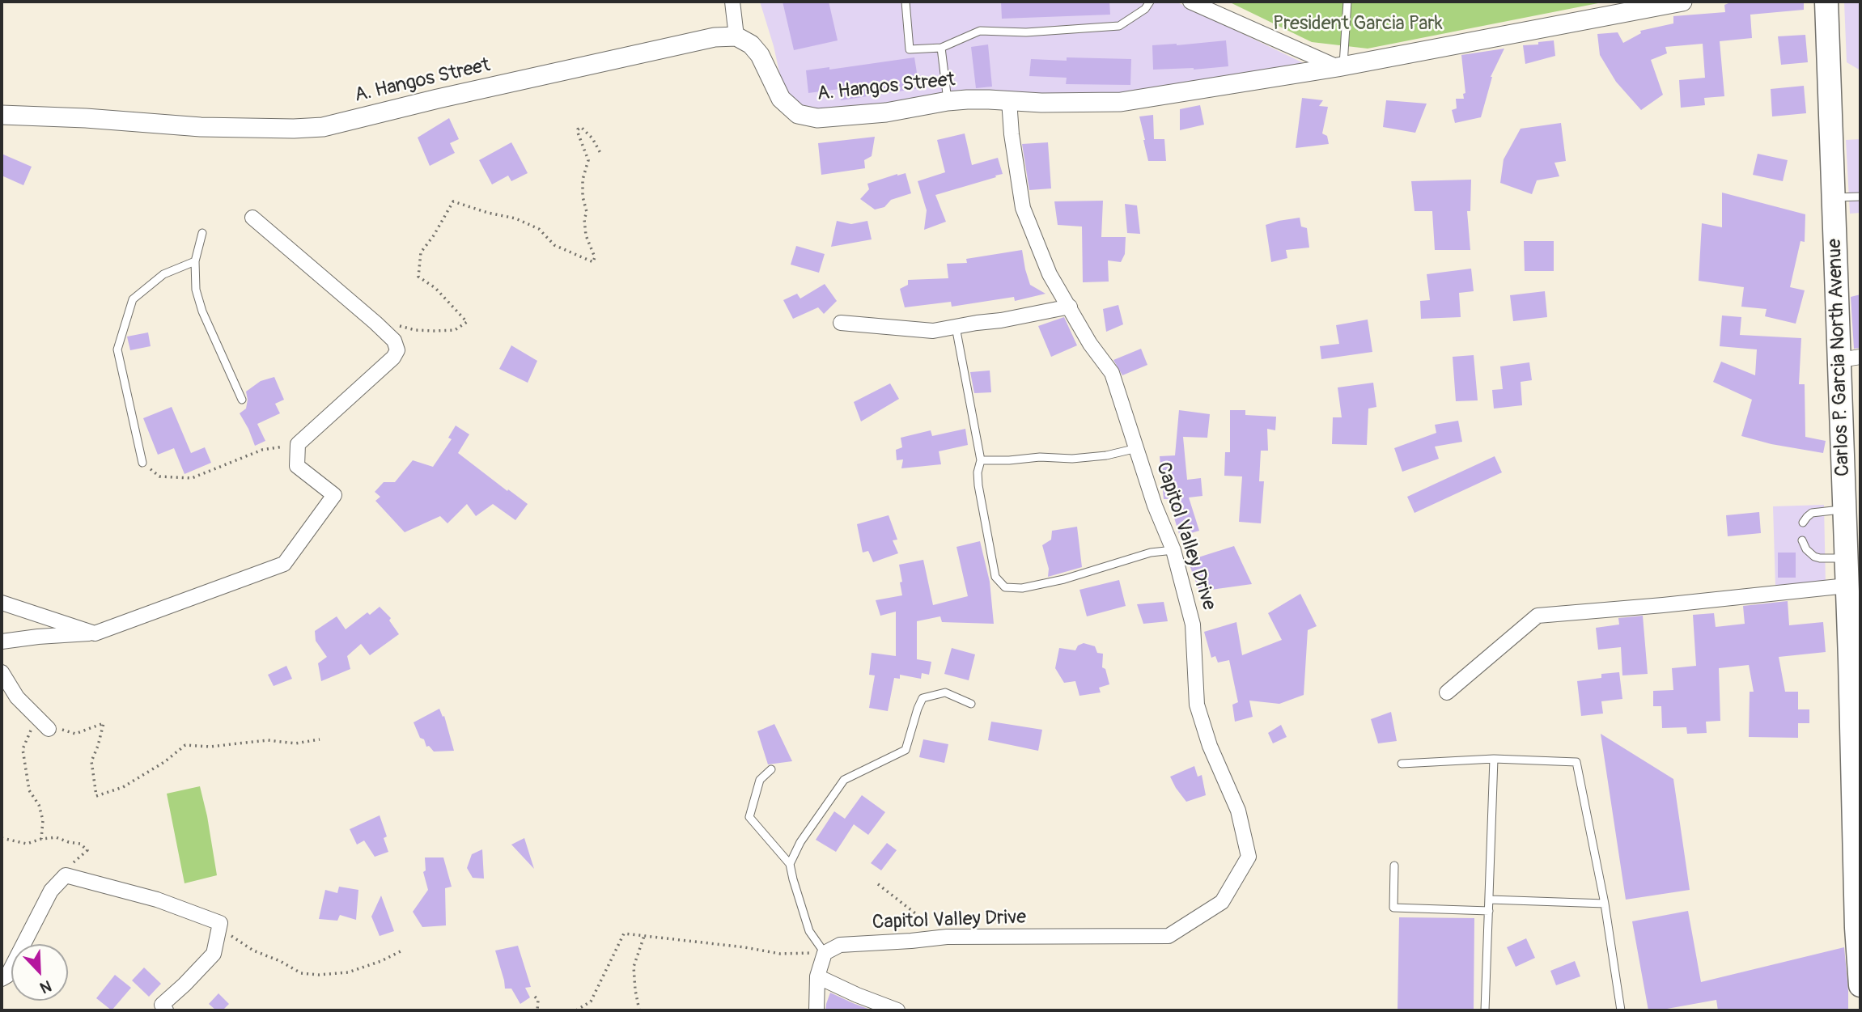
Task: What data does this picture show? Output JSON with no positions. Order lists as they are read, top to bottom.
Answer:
{
  "streets": {
    "main road": ["Carlos P. Garcia North Avenue"],
    "street": ["A. Hangos Street", "Capitol Valley Drive"]
  },
  "crossings": [
    ["A. Hangos Street", "Capitol Valley Drive"]
  ],
  "parks": ["President Garcia Park"],
  "north": "bottom right"
}
